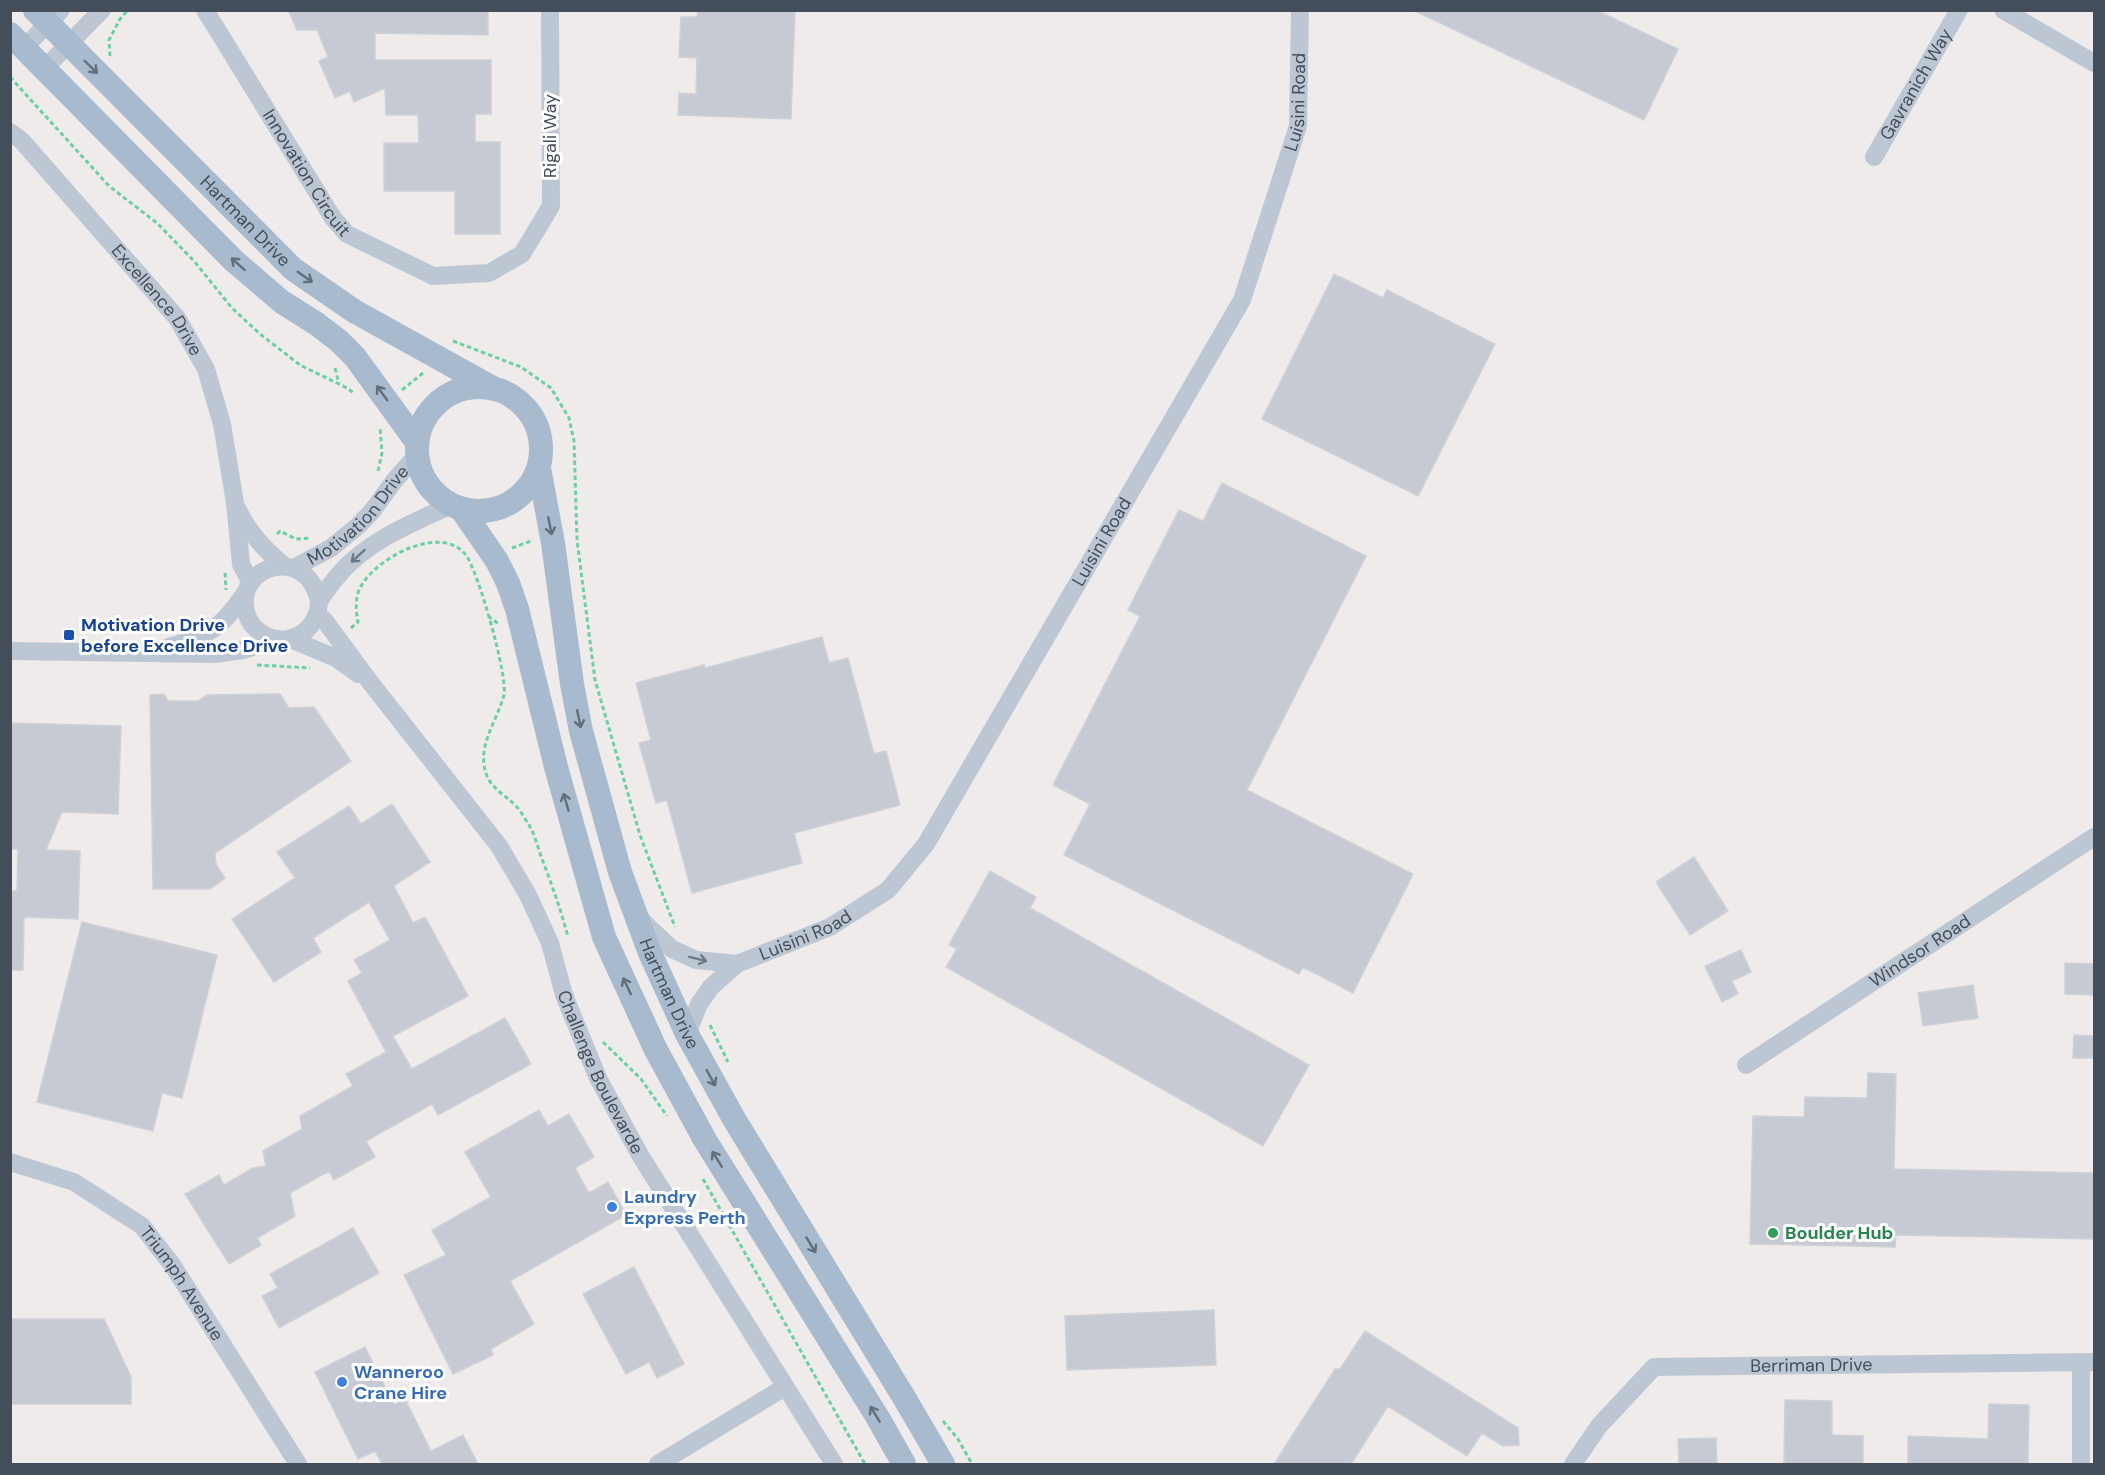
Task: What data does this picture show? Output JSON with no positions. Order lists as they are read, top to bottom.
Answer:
{
  "streets": {
    "main road": ["Hartman Drive"],
    "street": [
      "Gavranich Way",
      "Luisini Road",
      "Rigali Way",
      "Innovation Circuit",
      "Excellence Drive",
      "Motivation Drive",
      "Windsor Road",
      "Challenge Boulevarde",
      "Triumph Avenue",
      "Berriman Drive"
    ]
  },
  "crossings": [
    ["Luisini Road", "Hartman Drive"],
    ["Rigali Way", "Innovation Circuit"],
    ["Hartman Drive", "Motivation Drive"],
    ["Excellence Drive", "Motivation Drive"],
    ["Excellence Drive", "Challenge Boulevarde"],
    ["Motivation Drive", "Challenge Boulevarde"]
  ],
  "places": {
    "transit": ["Motivation Drive before Excellence Drive"],
    "other": ["Laundry Express Perth", "Boulder Hub", "Wanneroo Crane Hire"]
  }
}
